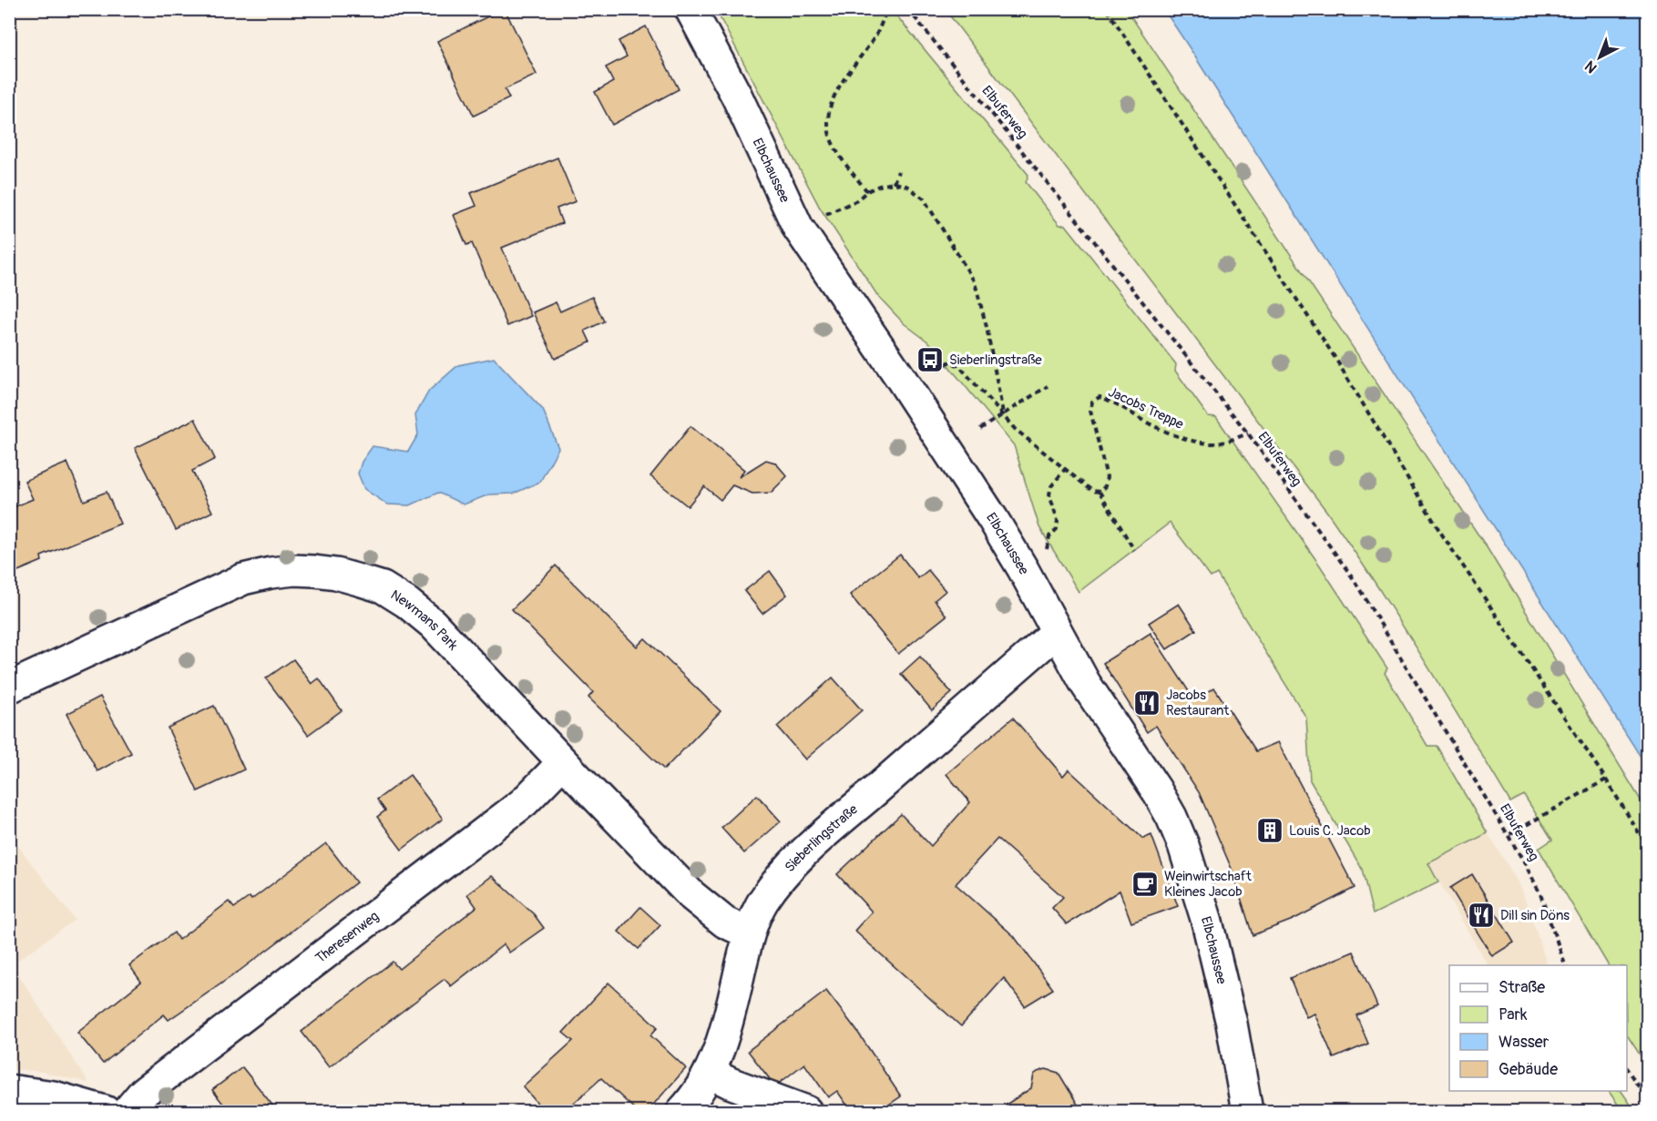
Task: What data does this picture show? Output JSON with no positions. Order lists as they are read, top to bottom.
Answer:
{
  "streets": {
    "street": [
      "Elbchaussee",
      "Newmans Park",
      "Sieberlingstraße",
      "Theresenweg"
    ],
    "path": ["Elbuferweg", "Jacobs Treppe"]
  },
  "crossings": [
    ["Elbuferweg", "Jacobs Treppe"],
    ["Elbchaussee", "Sieberlingstraße"],
    ["Newmans Park", "Sieberlingstraße"],
    ["Newmans Park", "Theresenweg"]
  ],
  "places": {
    "bus stop": ["Sieberlingstraße"],
    "restaurant": ["Jacobs Restaurant", "Dill sin Döns"],
    "building": ["Louis C. Jacob"],
    "cafe": ["Weinwirtschaft Kleines Jacob"]
  },
  "legend": [
    "Straße",
    "Park",
    "Wasser",
    "Gebäude"
  ],
  "north": "bottom left"
}
